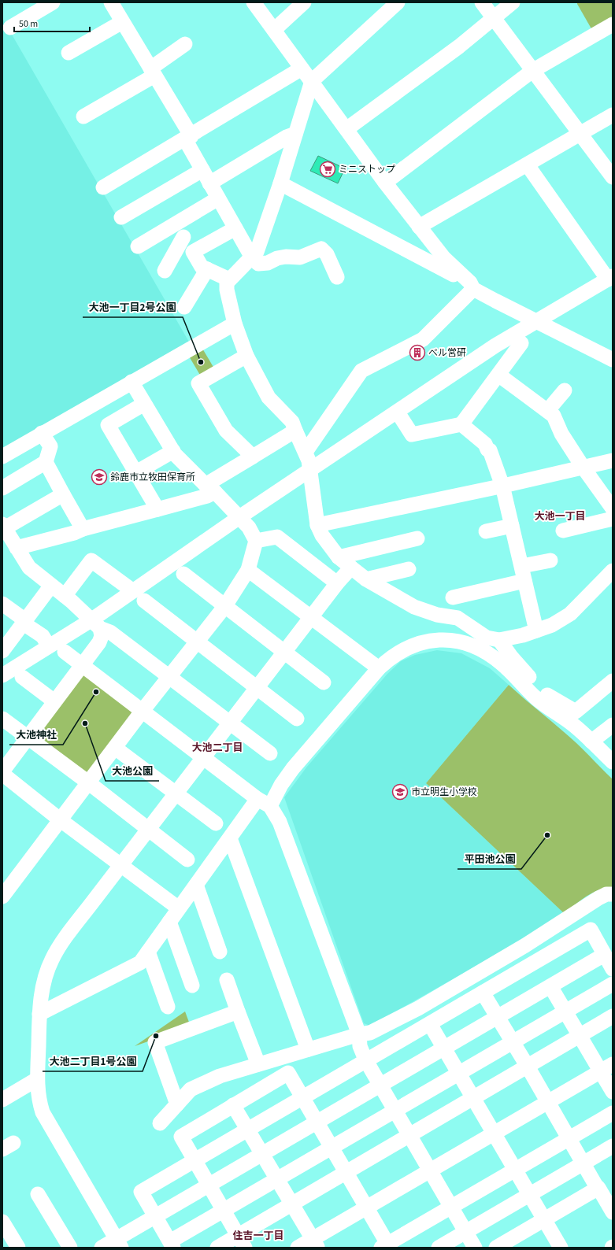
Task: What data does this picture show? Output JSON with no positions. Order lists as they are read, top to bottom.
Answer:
{
  "districts": ["大池一丁目", "大池二丁目", "住吉一丁目"],
  "places": {
    "supermarket": ["ミニストップ"],
    "building": ["べル営研"],
    "other": [
      "大池一丁目2号公園",
      "大池神社",
      "大池公園",
      "平田池公園",
      "大池二丁目1号公園"
    ],
    "school or university": ["鈴鹿市立牧田保育所", "市立明生小学校"]
  },
  "scale_bar": "50 m"
}
